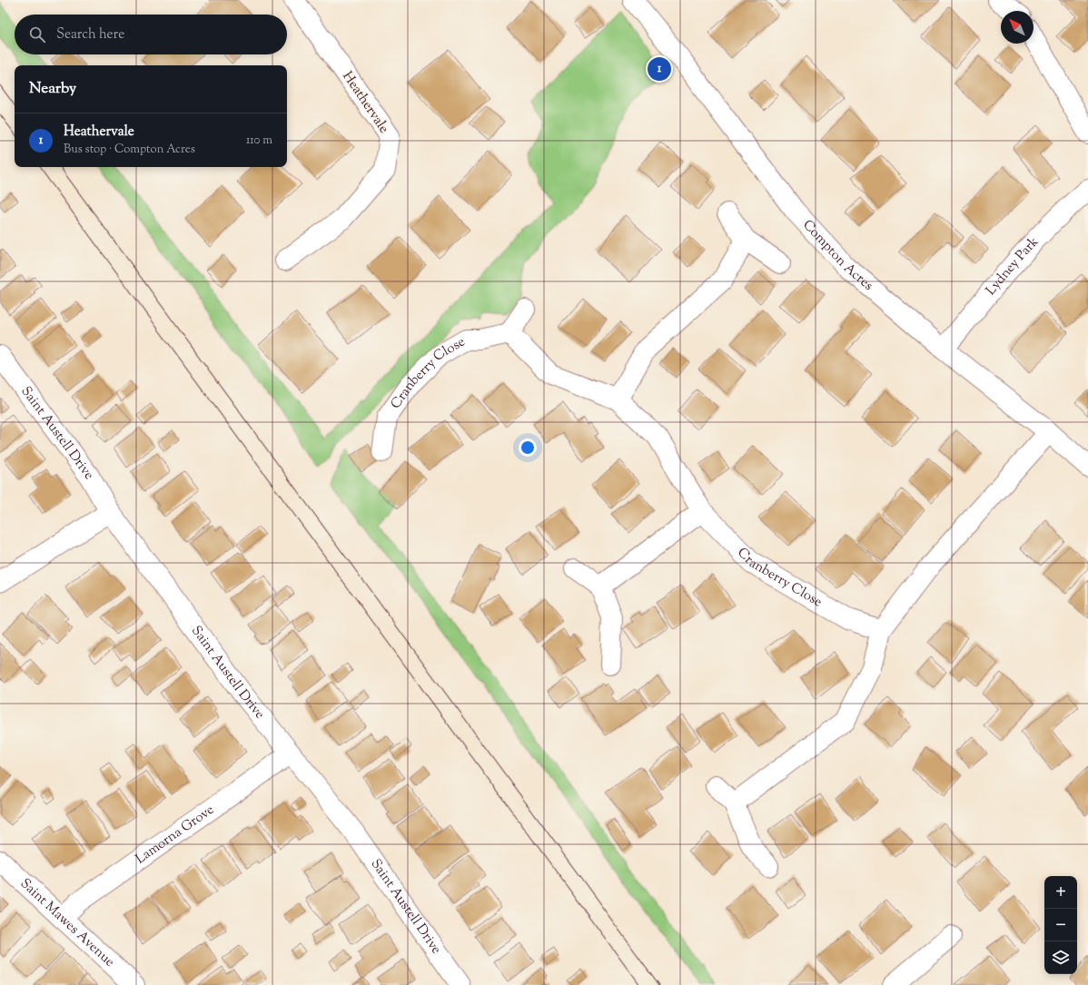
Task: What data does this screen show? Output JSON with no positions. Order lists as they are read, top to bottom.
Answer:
{
  "streets": {
    "street": [
      "Heathervale",
      "Compton Acres",
      "Lydney Park",
      "Cranberry Close",
      "Saint Austell Drive",
      "Lamorna Grove",
      "Saint Mawes Avenue"
    ]
  },
  "crossings": [
    ["Compton Acres", "Lydney Park"],
    ["Saint Austell Drive", "Lamorna Grove"],
    ["Lamorna Grove", "Saint Mawes Avenue"]
  ],
  "north": "top left",
  "page": {
    "search": "Search here",
    "pins": "1",
    "heading": "Nearby",
    "list": [
      {
        "mark": "1",
        "name": "Heathervale",
        "note": "Bus stop · Compton Acres",
        "value": "110 m"
      }
    ],
    "map_buttons": ["+", "−"]
  }
}
